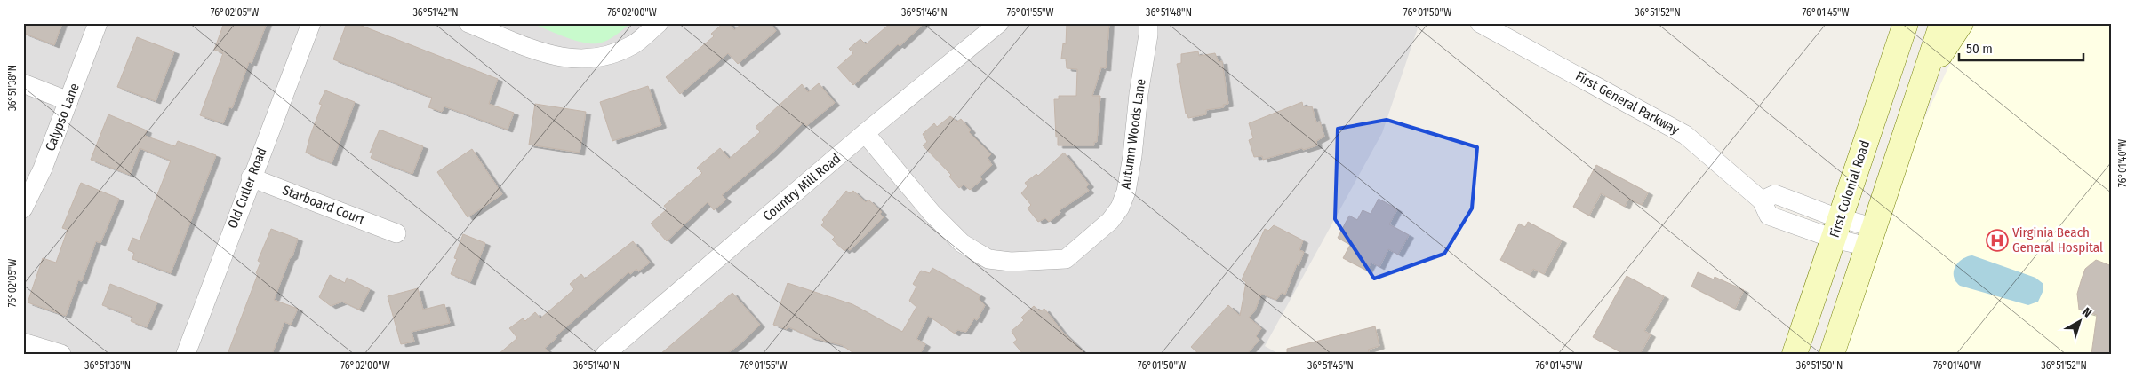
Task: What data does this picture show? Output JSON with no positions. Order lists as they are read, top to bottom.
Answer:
{
  "streets": {
    "main road": ["First Colonial Road"],
    "street": [
      "First General Parkway",
      "Calypso Lane",
      "Autumn Woods Lane",
      "Country Mill Road",
      "Old Cutler Road",
      "Starboard Court"
    ]
  },
  "crossings": [
    ["First General Parkway", "First Colonial Road"],
    ["Autumn Woods Lane", "Country Mill Road"],
    ["Old Cutler Road", "Starboard Court"]
  ],
  "places": {
    "hospital": ["Virginia Beach General Hospital"]
  },
  "scale_bar": "50 m",
  "north": "top right",
  "coordinates": [
    "76°02'05\"W",
    "36°51'42\"N",
    "76°02'00\"W",
    "36°51'46\"N",
    "76°01'55\"W",
    "36°51'48\"N",
    "76°01'50\"W",
    "36°51'52\"N",
    "76°01'45\"W",
    "36°51'38\"N",
    "76°01'40\"W",
    "36°51'36\"N",
    "36°51'40\"N",
    "36°51'50\"N"
  ]
}
